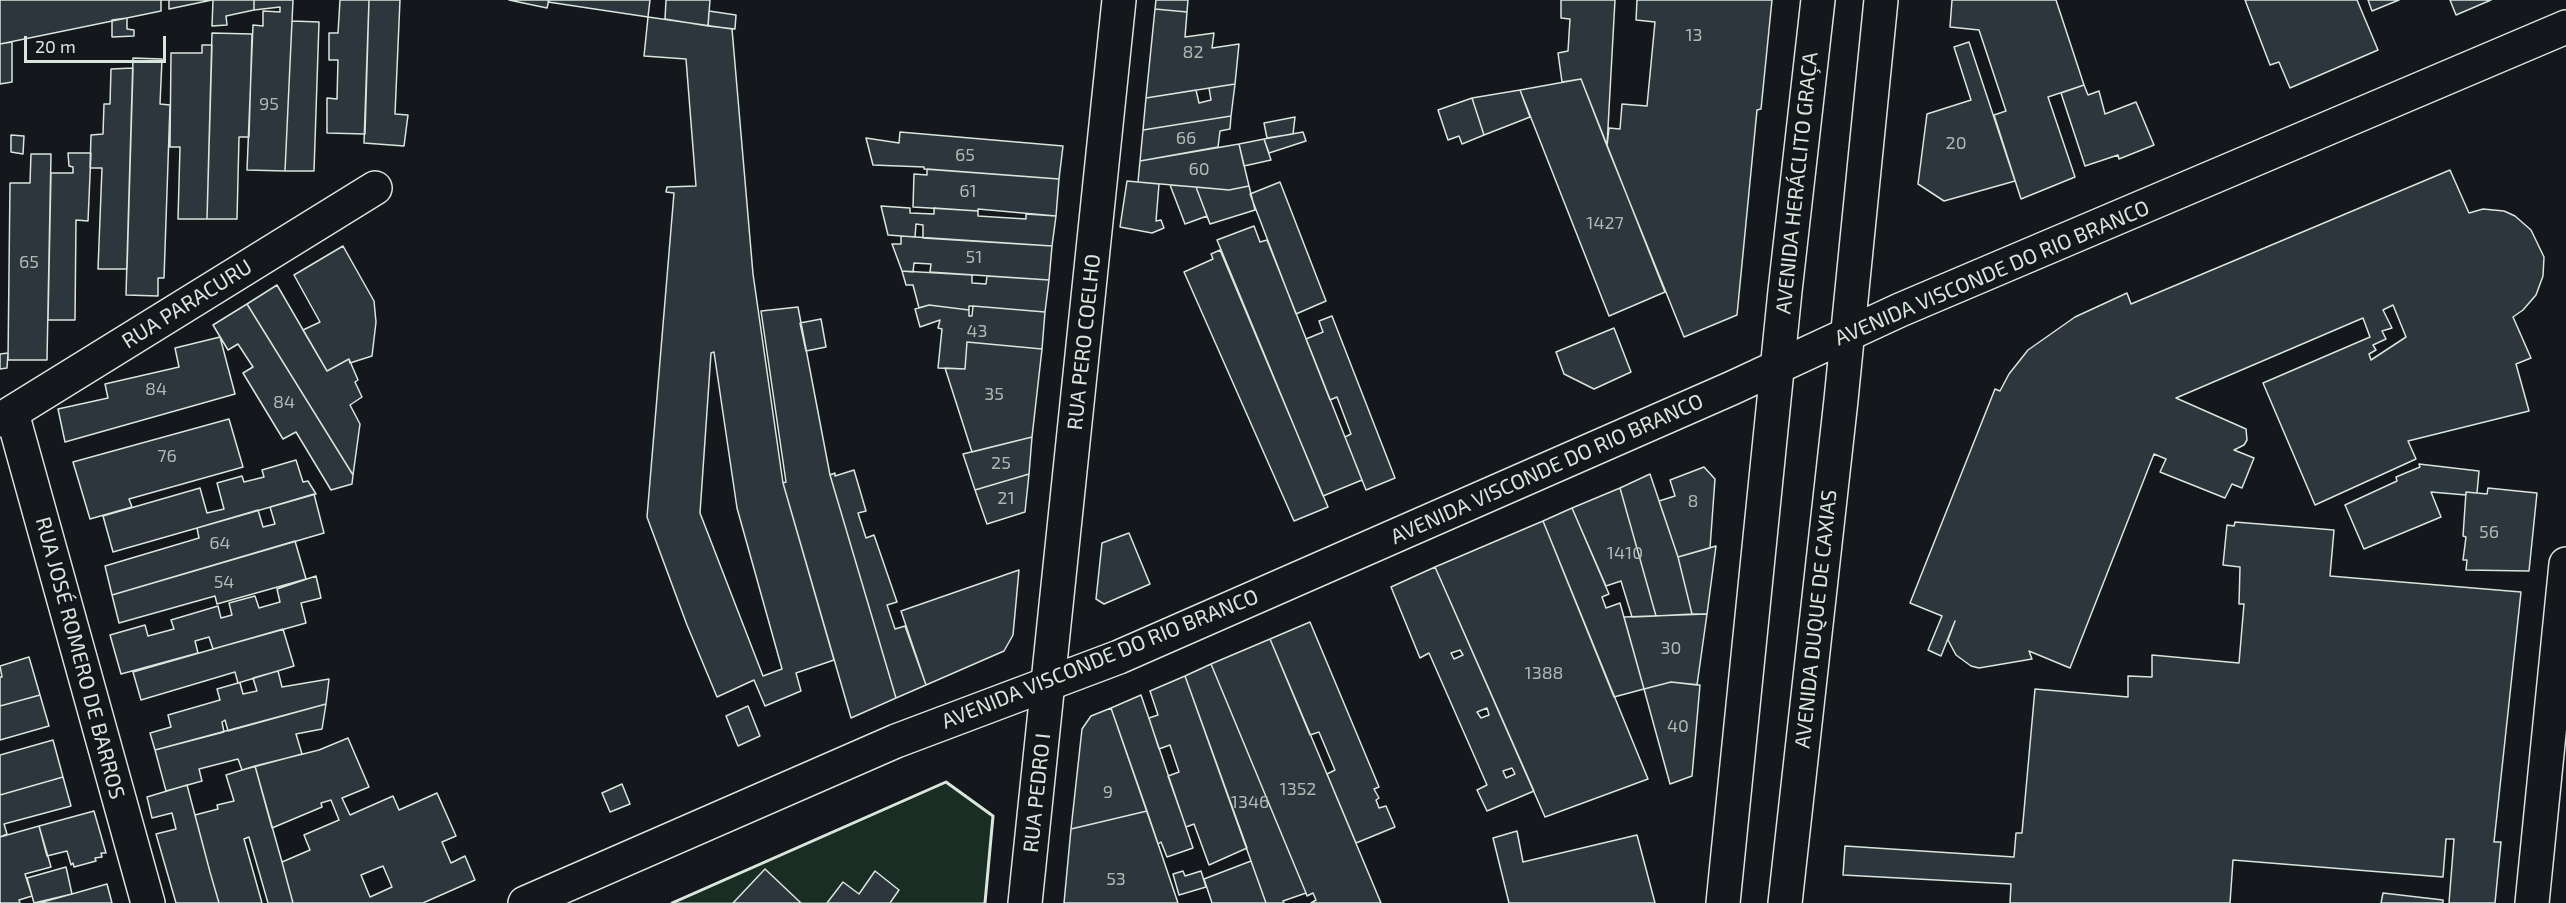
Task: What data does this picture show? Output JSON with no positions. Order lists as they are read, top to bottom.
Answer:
{
  "streets": {
    "main road": [
      "AVENIDA HERÁCLITO GRAÇA",
      "AVENIDA VISCONDE DO RIO BRANCO",
      "RUA PARACURU",
      "RUA PERO COELHO",
      "AVENIDA DUQUE DE CAXIAS",
      "RUA JOSÉ ROMERO DE BARROS",
      "RUA PEDRO I"
    ]
  },
  "crossings": [
    ["AVENIDA HERÁCLITO GRAÇA", "AVENIDA VISCONDE DO RIO BRANCO"],
    ["AVENIDA VISCONDE DO RIO BRANCO", "RUA PERO COELHO"],
    ["AVENIDA VISCONDE DO RIO BRANCO", "AVENIDA DUQUE DE CAXIAS"],
    ["AVENIDA VISCONDE DO RIO BRANCO", "RUA PEDRO I"],
    ["RUA PARACURU", "RUA JOSÉ ROMERO DE BARROS"],
    ["RUA PERO COELHO", "RUA PEDRO I"]
  ],
  "house_numbers": [
    "13",
    "82",
    "95",
    "66",
    "20",
    "65",
    "60",
    "61",
    "1427",
    "51",
    "65",
    "43",
    "84",
    "35",
    "84",
    "76",
    "25",
    "21",
    "8",
    "56",
    "64",
    "1410",
    "54",
    "30",
    "1388",
    "40",
    "1352",
    "9",
    "1346",
    "53"
  ],
  "scale_bar": "20 m"
}
